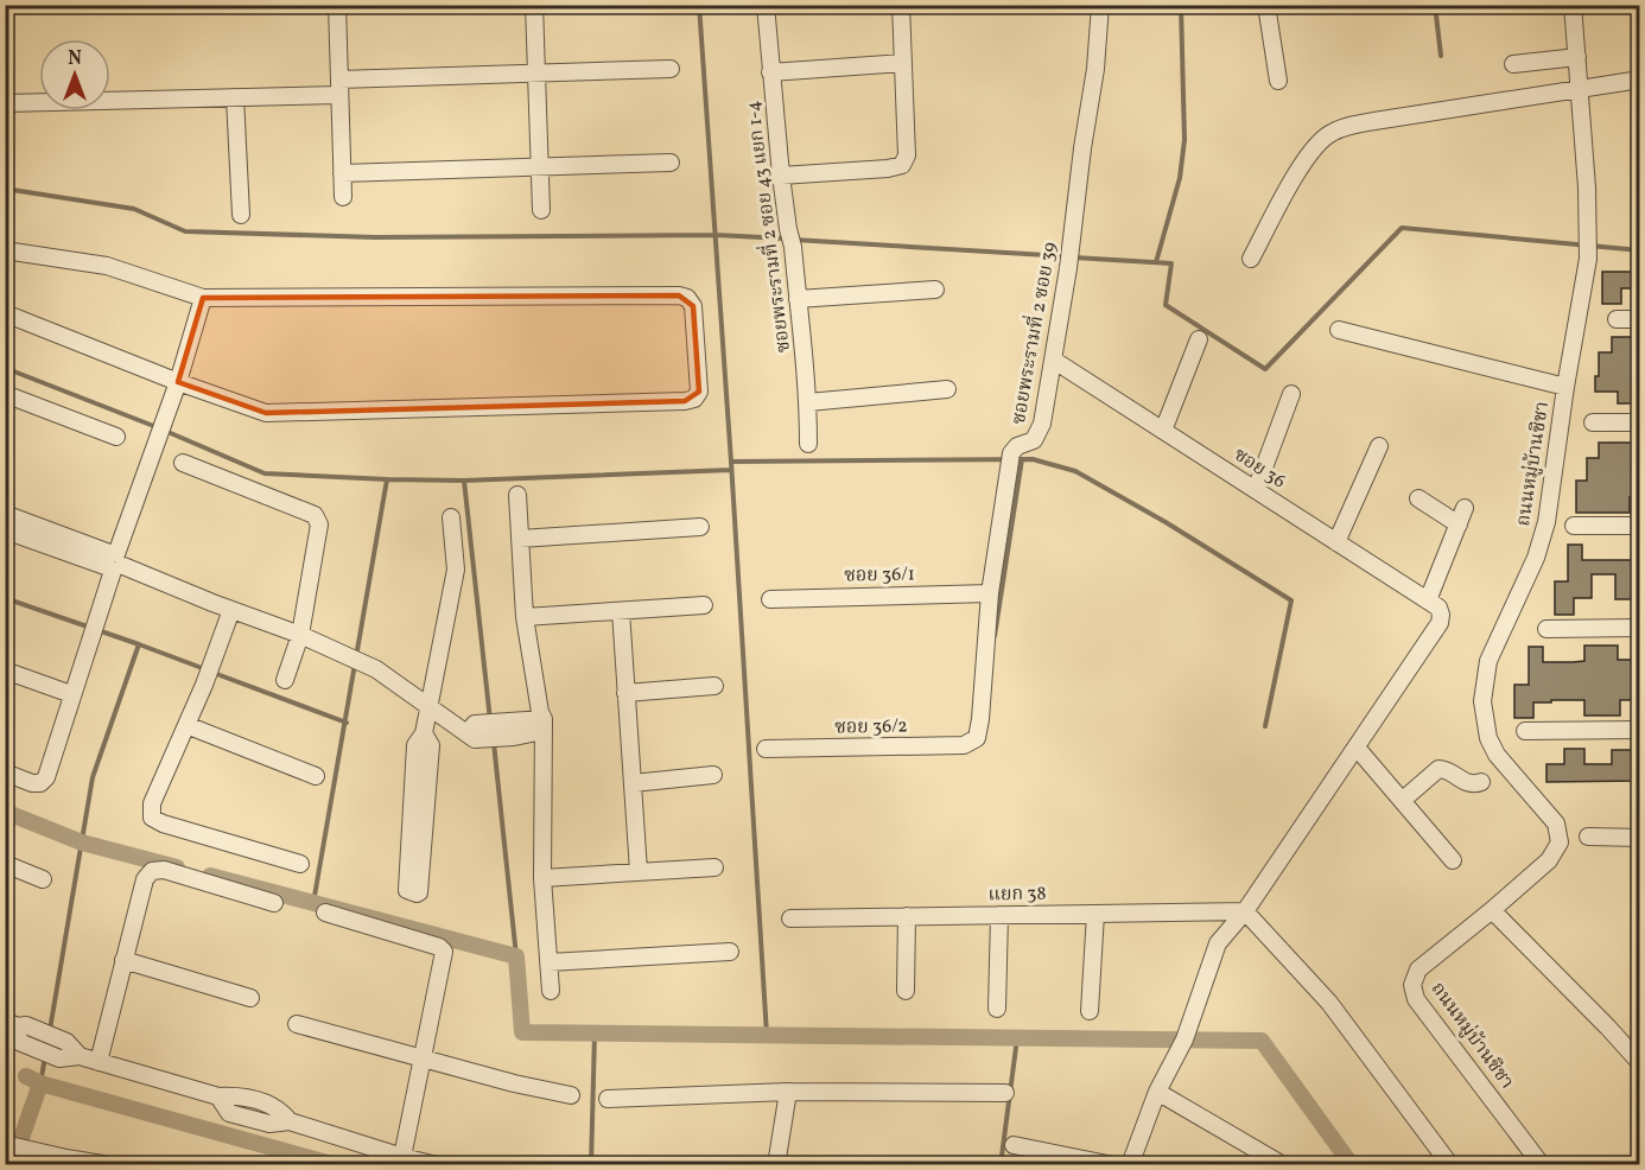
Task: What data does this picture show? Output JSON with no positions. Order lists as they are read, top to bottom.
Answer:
{
  "streets": {
    "street": [
      "ซอยพระรามที่ 2 ซอย 43 แยก 1-4",
      "ซอยพระรามที่ 2 ซอย 39",
      "ถนนหมู่บ้านชิชา",
      "ซอย 36",
      "ซอย 36/1",
      "ซอย 36/2",
      "แยก 38"
    ]
  },
  "crossings": [
    ["ซอยพระรามที่ 2 ซอย 39", "ซอย 36"],
    ["ซอยพระรามที่ 2 ซอย 39", "ซอย 36/1"],
    ["ซอยพระรามที่ 2 ซอย 39", "ซอย 36/2"]
  ],
  "north": "top"
}
